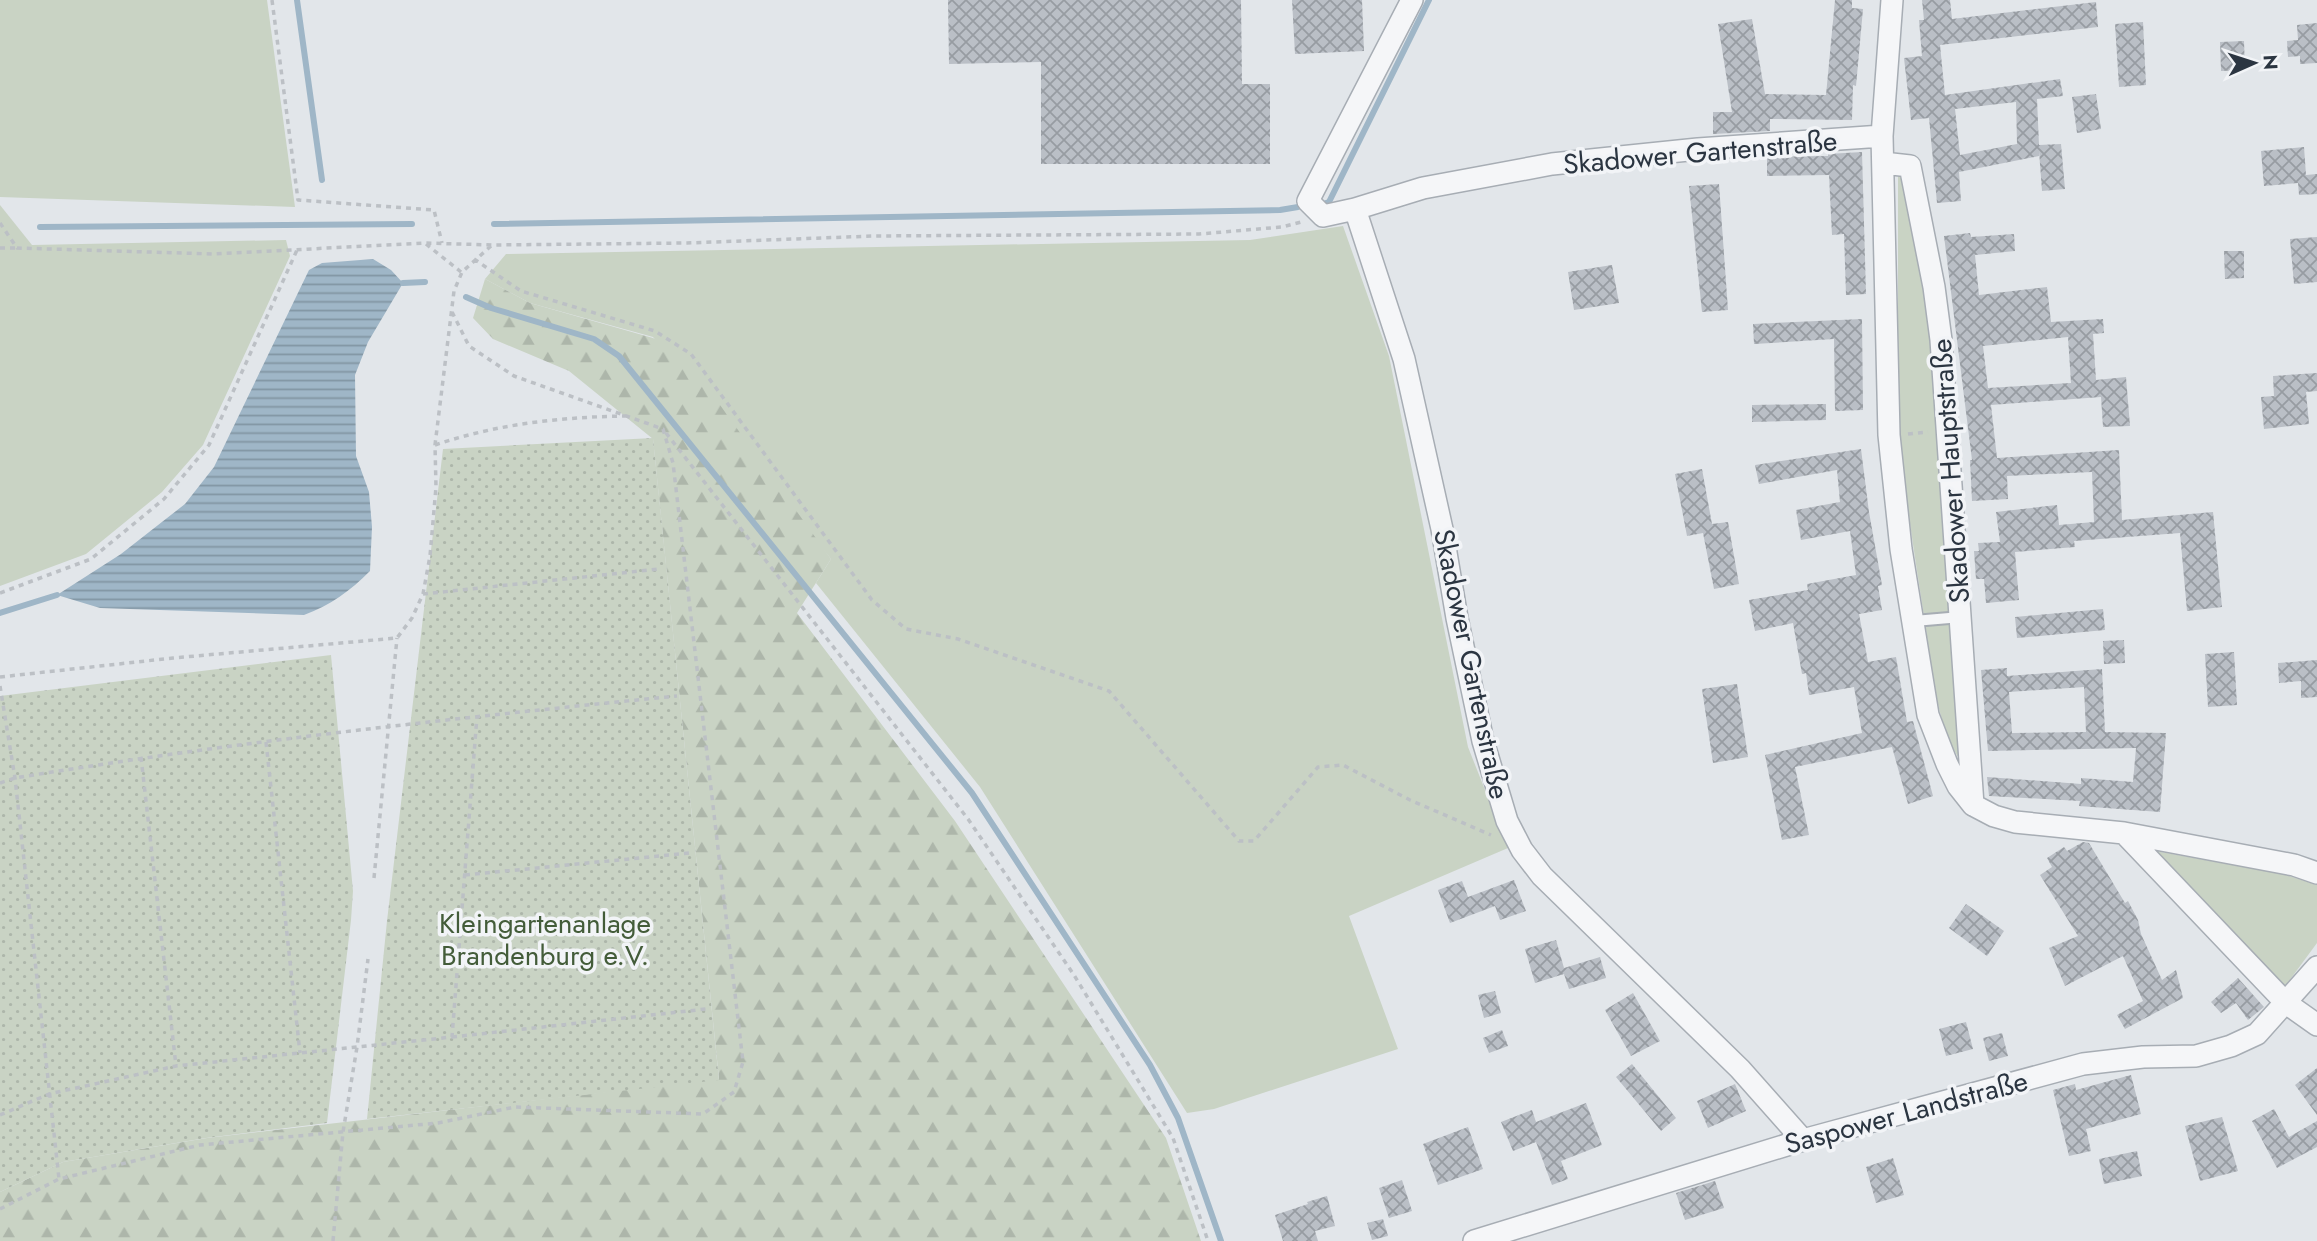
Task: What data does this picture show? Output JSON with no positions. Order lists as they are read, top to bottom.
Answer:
{
  "streets": {
    "street": ["Skadower Gartenstraße", "Skadower Hauptstraße", "Saspower Landstraße"]
  },
  "crossings": [
    ["Skadower Gartenstraße", "Skadower Hauptstraße"],
    ["Skadower Gartenstraße", "Saspower Landstraße"]
  ],
  "parks": ["Kleingartenanlage Brandenburg e.V."],
  "north": "right"
}
